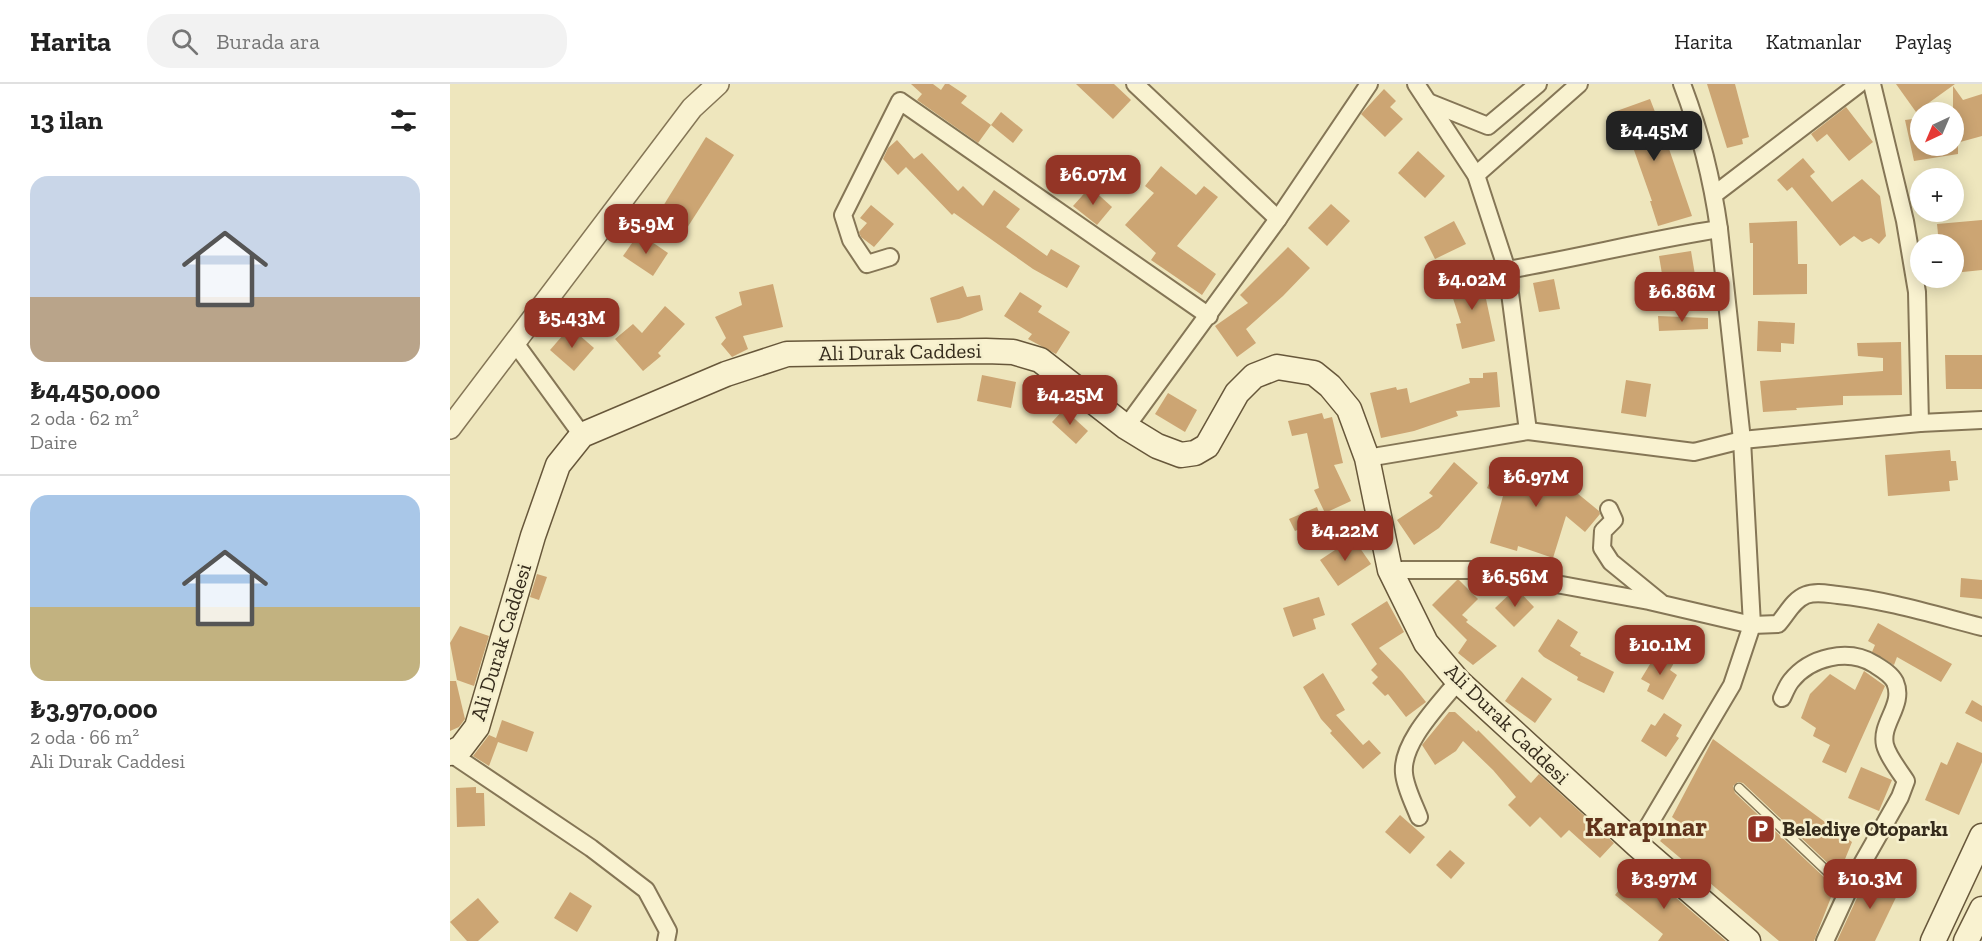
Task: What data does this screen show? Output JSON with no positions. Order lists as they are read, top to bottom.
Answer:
{
  "streets": {
    "main road": ["Ali Durak Caddesi"]
  },
  "districts": ["Karapınar"],
  "places": {
    "parking": ["Belediye Otoparkı"]
  },
  "north": "bottom left",
  "page": {
    "header": "Harita",
    "search": "Burada ara",
    "nav": ["Harita", "Katmanlar", "Paylaş"],
    "heading": "13 ilan",
    "map_buttons": ["+", "−"],
    "price": [
      "₺4.45M",
      "₺6.07M",
      "₺5.9M",
      "₺4.02M",
      "₺6.86M",
      "₺5.43M",
      "₺4.25M",
      "₺6.97M",
      "₺4.22M",
      "₺6.56M",
      "₺10.1M",
      "₺3.97M",
      "₺10.3M"
    ],
    "list": [
      {
        "name": "₺4,450,000",
        "note": "2 oda · 62 m² · Daire"
      },
      {
        "name": "₺3,970,000",
        "note": "2 oda · 66 m² · Ali Durak Caddesi"
      }
    ]
  }
}
